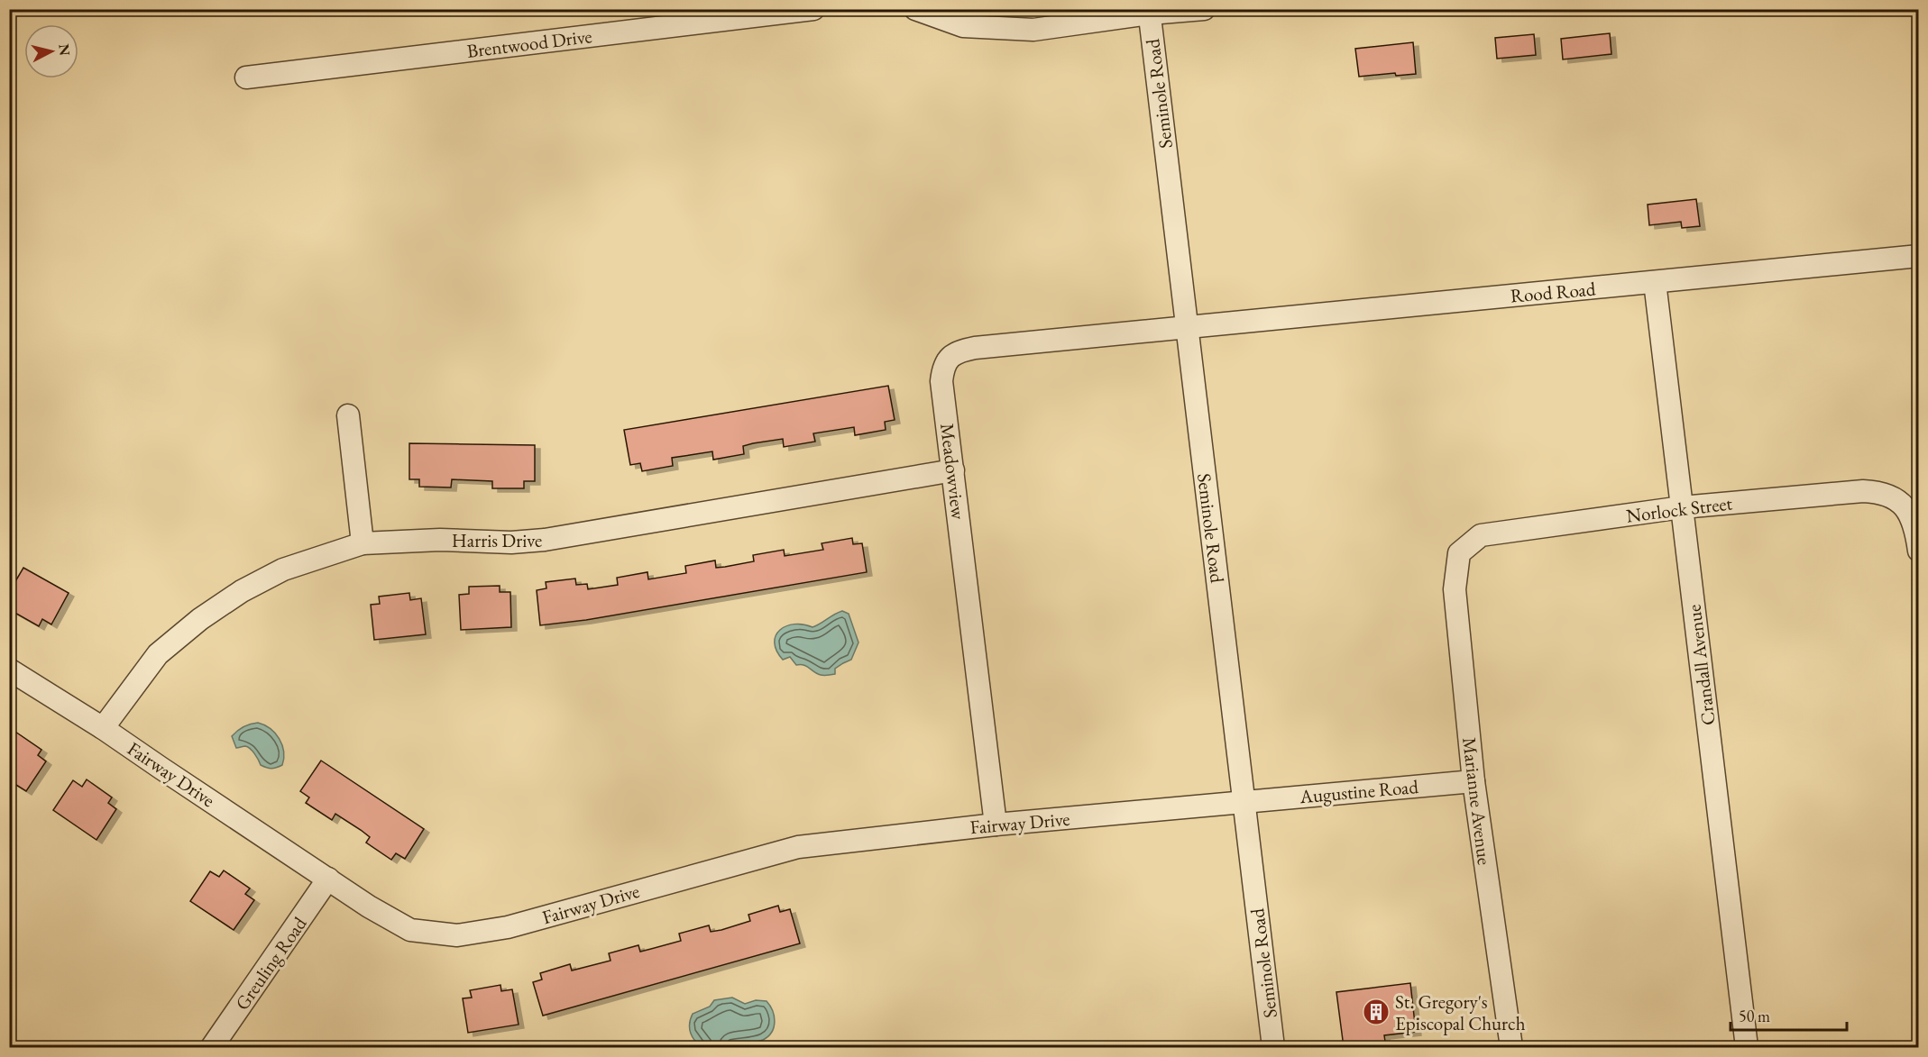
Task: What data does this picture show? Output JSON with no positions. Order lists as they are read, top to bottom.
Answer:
{
  "streets": {
    "street": [
      "Brentwood Drive",
      "Seminole Road",
      "Rood Road",
      "Meadowview",
      "Norlock Street",
      "Harris Drive",
      "Crandall Avenue",
      "Fairway Drive",
      "Augustine Road",
      "Marianne Avenue",
      "Greuling Road"
    ]
  },
  "crossings": [
    ["Seminole Road", "Rood Road"],
    ["Seminole Road", "Meadowview"],
    ["Seminole Road", "Fairway Drive"],
    ["Seminole Road", "Augustine Road"],
    ["Rood Road", "Meadowview"],
    ["Rood Road", "Crandall Avenue"],
    ["Meadowview", "Harris Drive"],
    ["Meadowview", "Fairway Drive"],
    ["Norlock Street", "Crandall Avenue"],
    ["Norlock Street", "Marianne Avenue"],
    ["Harris Drive", "Fairway Drive"],
    ["Fairway Drive", "Augustine Road"],
    ["Fairway Drive", "Greuling Road"],
    ["Augustine Road", "Marianne Avenue"]
  ],
  "places": {
    "building": ["St. Gregory's Episcopal Church"]
  },
  "scale_bar": "50 m",
  "north": "right"
}
